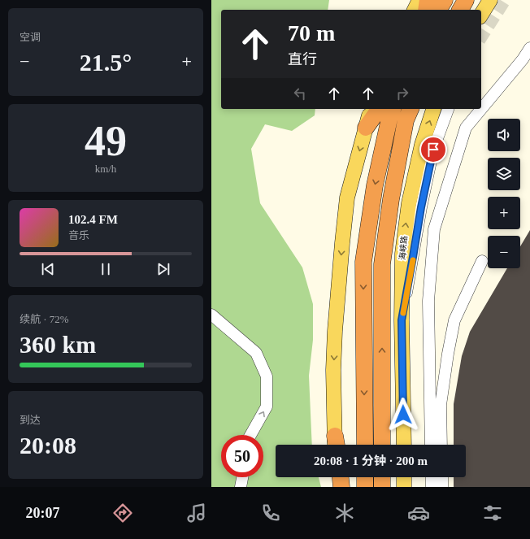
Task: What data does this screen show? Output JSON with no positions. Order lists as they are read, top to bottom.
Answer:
{
  "streets": {
    "main road": ["海峡路"]
  },
  "page": {
    "tile": [
      "空调",
      ["49", "km/h"],
      ["续航 · 72%", "360 km"],
      ["到达", "20:08"]
    ],
    "turn": ["70 m", "直行"],
    "heat": ["−", "21.5°", "+"],
    "map_buttons": ["+", "−"],
    "song": ["102.4 FM", "音乐"],
    "limit": "50",
    "trip": "20:08 · 1 分钟 · 200 m",
    "tabs": "20:07"
  }
}
